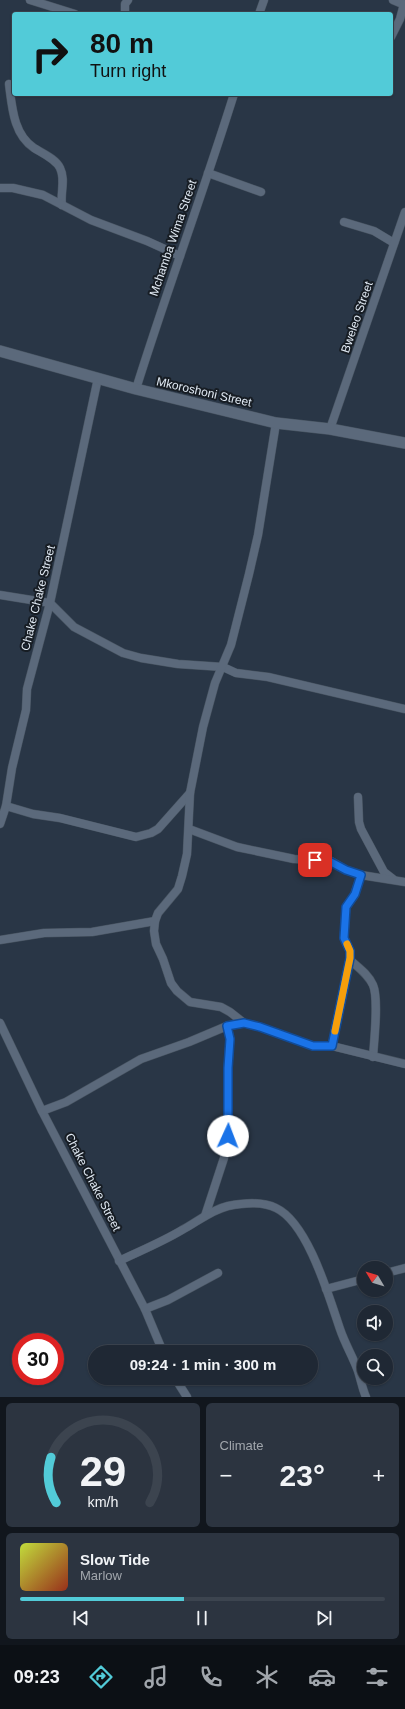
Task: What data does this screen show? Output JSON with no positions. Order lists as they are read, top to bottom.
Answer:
{
  "streets": {
    "street": [
      "Mchamba Wima Street",
      "Bweleo Street",
      "Mkoroshoni Street",
      "Chake Chake Street"
    ]
  },
  "crossings": [
    ["Mchamba Wima Street", "Mkoroshoni Street"],
    ["Bweleo Street", "Mkoroshoni Street"],
    ["Mkoroshoni Street", "Chake Chake Street"]
  ],
  "north": "top left",
  "page": {
    "turn": ["80 m", "Turn right"],
    "limit": "30",
    "trip": "09:24 · 1 min · 300 m",
    "tile": "Climate",
    "heat": ["−", "23°", "+"],
    "song": ["Slow Tide", "Marlow"],
    "tabs": "09:23",
    "gauge": ["29", "km/h"]
  }
}
